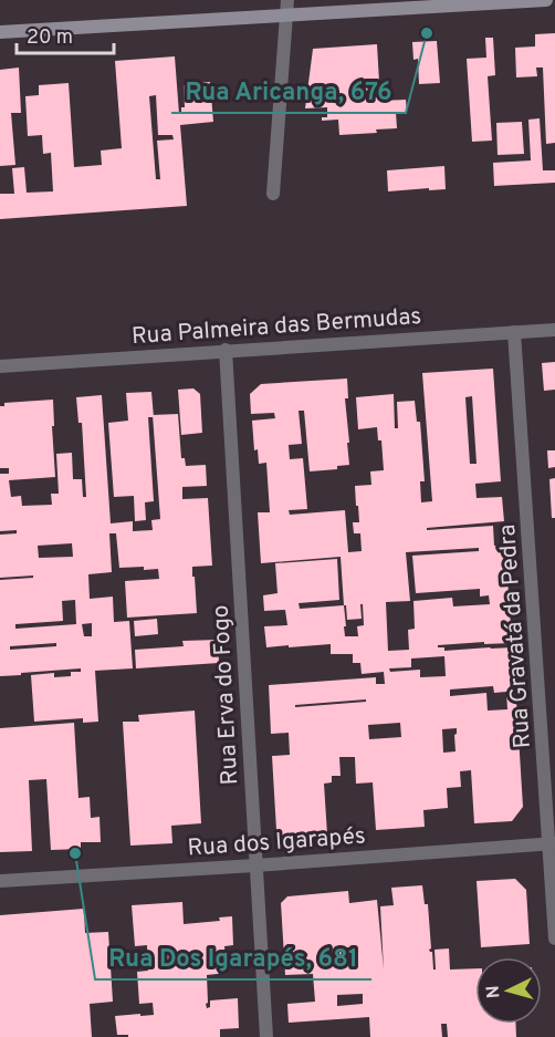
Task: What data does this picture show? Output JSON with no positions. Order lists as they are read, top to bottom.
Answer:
{
  "streets": {
    "street": [
      "Rua Palmeira das Bermudas",
      "Rua Gravatá da Pedra",
      "Rua Erva do Fogo",
      "Rua dos Igarapés"
    ]
  },
  "crossings": [
    ["Rua Palmeira das Bermudas", "Rua Gravatá da Pedra"],
    ["Rua Palmeira das Bermudas", "Rua Erva do Fogo"],
    ["Rua Gravatá da Pedra", "Rua dos Igarapés"],
    ["Rua Erva do Fogo", "Rua dos Igarapés"]
  ],
  "places": ["Rua Aricanga, 676", "Rua Dos Igarapés, 681"],
  "scale_bar": "20 m",
  "north": "left"
}
